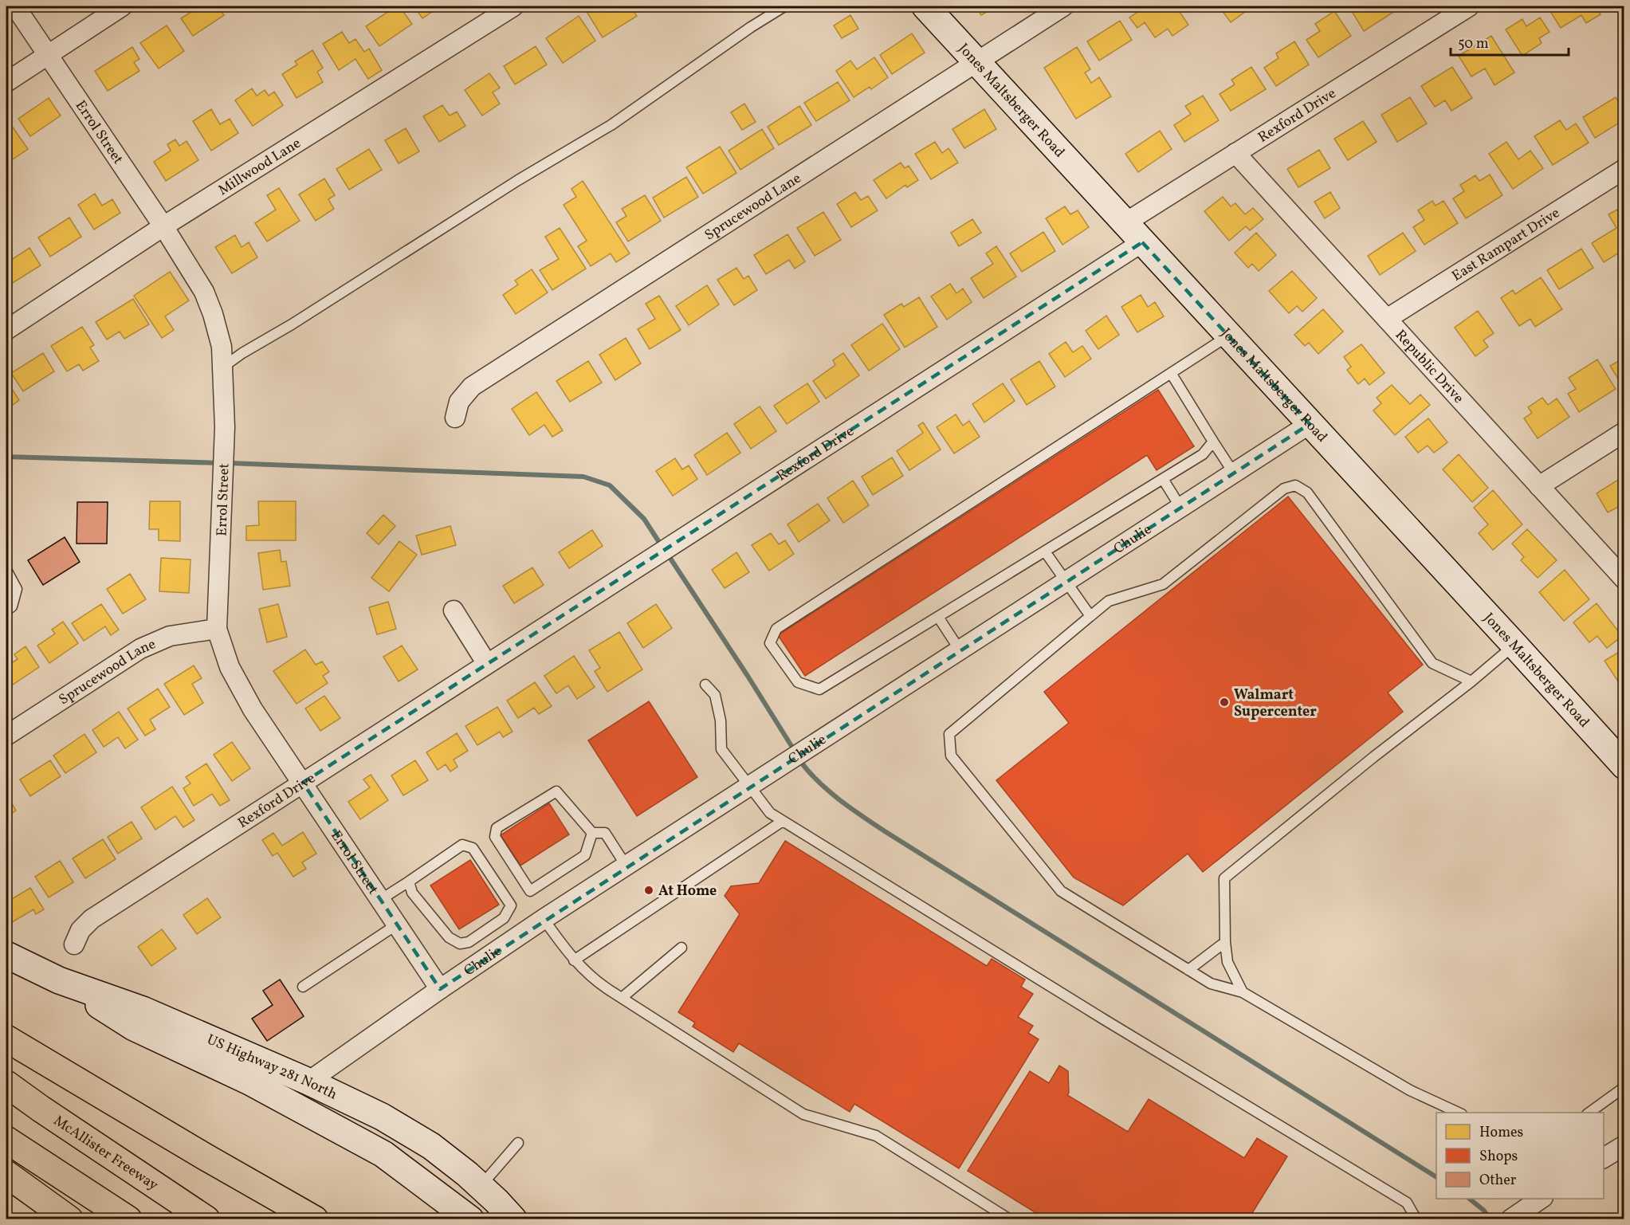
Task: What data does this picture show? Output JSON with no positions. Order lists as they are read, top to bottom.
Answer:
{
  "streets": {
    "highway": ["McAllister Freeway"],
    "main road": ["Jones Maltsberger Road", "US Highway 281 North"],
    "street": [
      "Rexford Drive",
      "Errol Street",
      "Millwood Lane",
      "Sprucewood Lane",
      "East Rampart Drive",
      "Republic Drive",
      "Chulie"
    ]
  },
  "crossings": [
    ["Jones Maltsberger Road", "Rexford Drive"],
    ["Jones Maltsberger Road", "Sprucewood Lane"],
    ["Jones Maltsberger Road", "Chulie"],
    ["Rexford Drive", "Errol Street"],
    ["Rexford Drive", "Republic Drive"],
    ["Errol Street", "Millwood Lane"],
    ["Errol Street", "Sprucewood Lane"],
    ["Errol Street", "Chulie"],
    ["East Rampart Drive", "Republic Drive"],
    ["Chulie", "US Highway 281 North"]
  ],
  "places": ["Walmart Supercenter", "At Home"],
  "legend": ["Homes", "Shops", "Other"],
  "scale_bar": "50 m"
}
